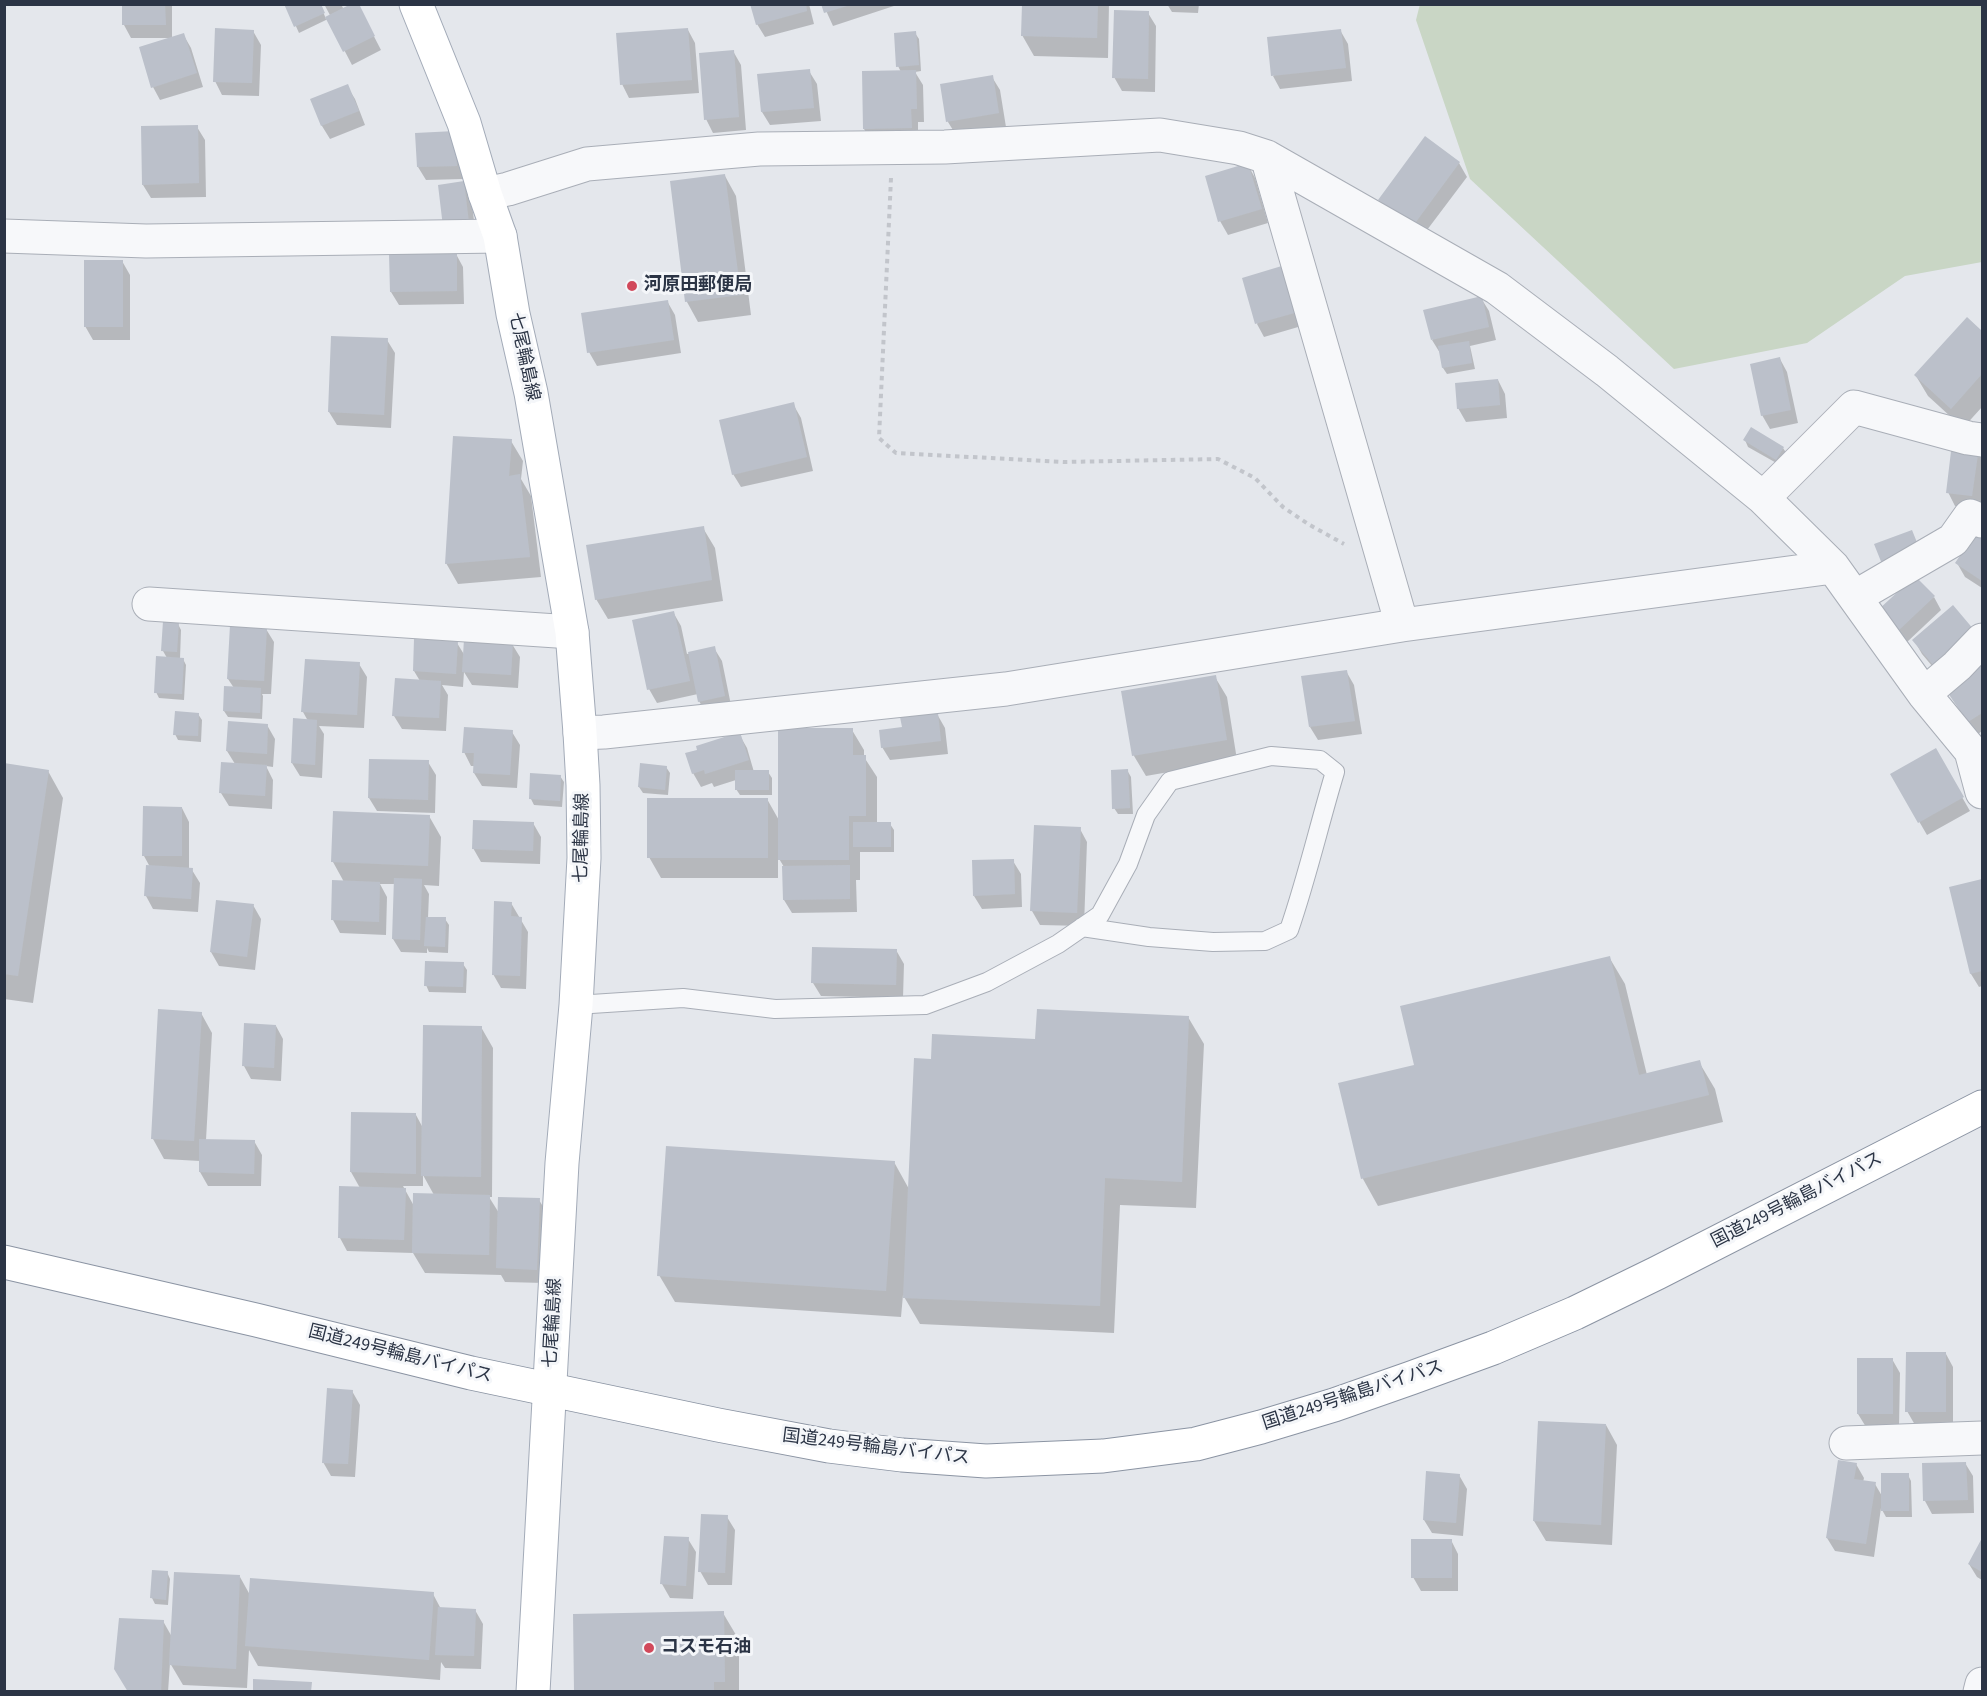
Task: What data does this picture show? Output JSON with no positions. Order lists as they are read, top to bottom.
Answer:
{
  "streets": {
    "main road": ["七尾輪島線", "国道249号輪島バイパス"]
  },
  "crossings": [
    ["七尾輪島線", "国道249号輪島バイパス"]
  ],
  "places": ["河原田郵便局", "コスモ石油"]
}
